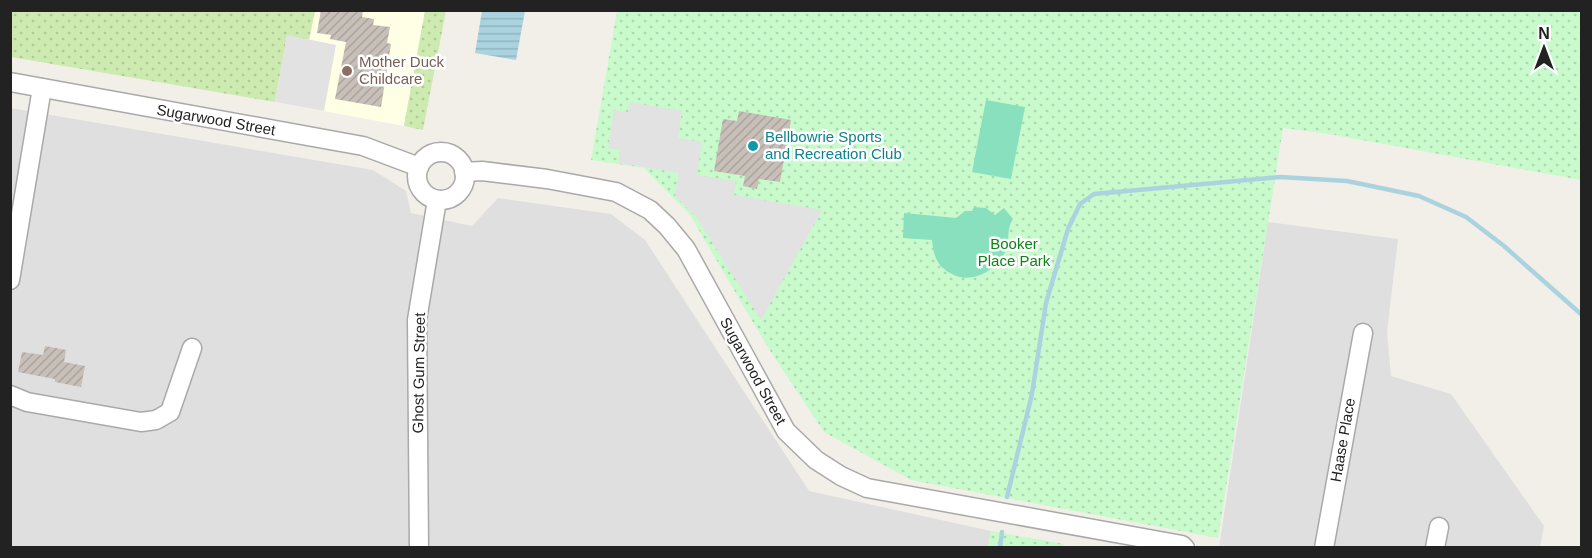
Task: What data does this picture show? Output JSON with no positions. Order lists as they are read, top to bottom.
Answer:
{
  "streets": {
    "street": ["Sugarwood Street", "Ghost Gum Street", "Haase Place"]
  },
  "crossings": [
    ["Sugarwood Street", "Ghost Gum Street"]
  ],
  "parks": ["Booker Place Park"],
  "places": ["Mother Duck Childcare", "Bellbowrie Sports and Recreation Club"],
  "north": "top"
}
